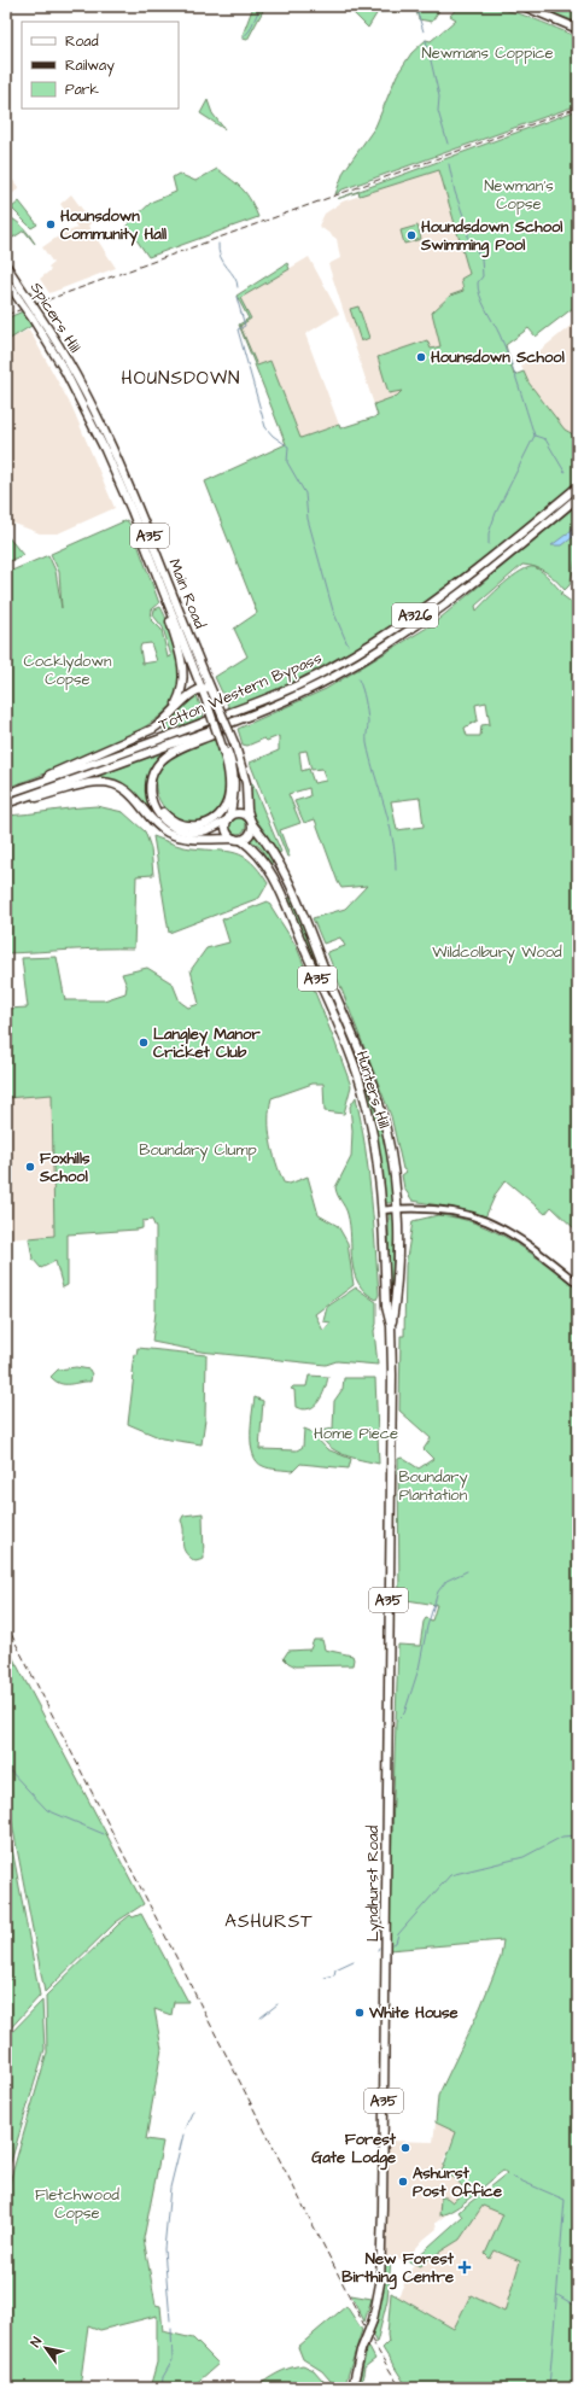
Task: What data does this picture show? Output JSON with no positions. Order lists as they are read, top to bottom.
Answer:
{
  "streets": {
    "main road": [
      "Spicers Hill",
      "A35",
      "Main Road",
      "A326",
      "Totton Western Bypass",
      "Hunters Hill",
      "Lyndhurst Road"
    ]
  },
  "crossings": [
    ["Spicers Hill", "Main Road"],
    ["Main Road", "Hunters Hill"],
    ["Hunters Hill", "Lyndhurst Road"]
  ],
  "districts": ["HOUNSDOWN", "ASHURST"],
  "parks": [
    "Newmans Coppice",
    "Newman's Copse",
    "Cocklydown Copse",
    "Wildcolbury Wood",
    "Boundary Clump",
    "Home Piece",
    "Boundary Plantation",
    "Fletchwood Copse"
  ],
  "places": {
    "other": [
      "Hounsdown Community Hall",
      "Houndsdown School Swimming Pool",
      "Hounsdown School",
      "Langley Manor Cricket Club",
      "Foxhills School",
      "White House",
      "Forest Gate Lodge",
      "Ashurst Post Office"
    ],
    "health": ["New Forest Birthing Centre"]
  },
  "legend": ["Road", "Railway", "Park"],
  "north": "top left"
}
